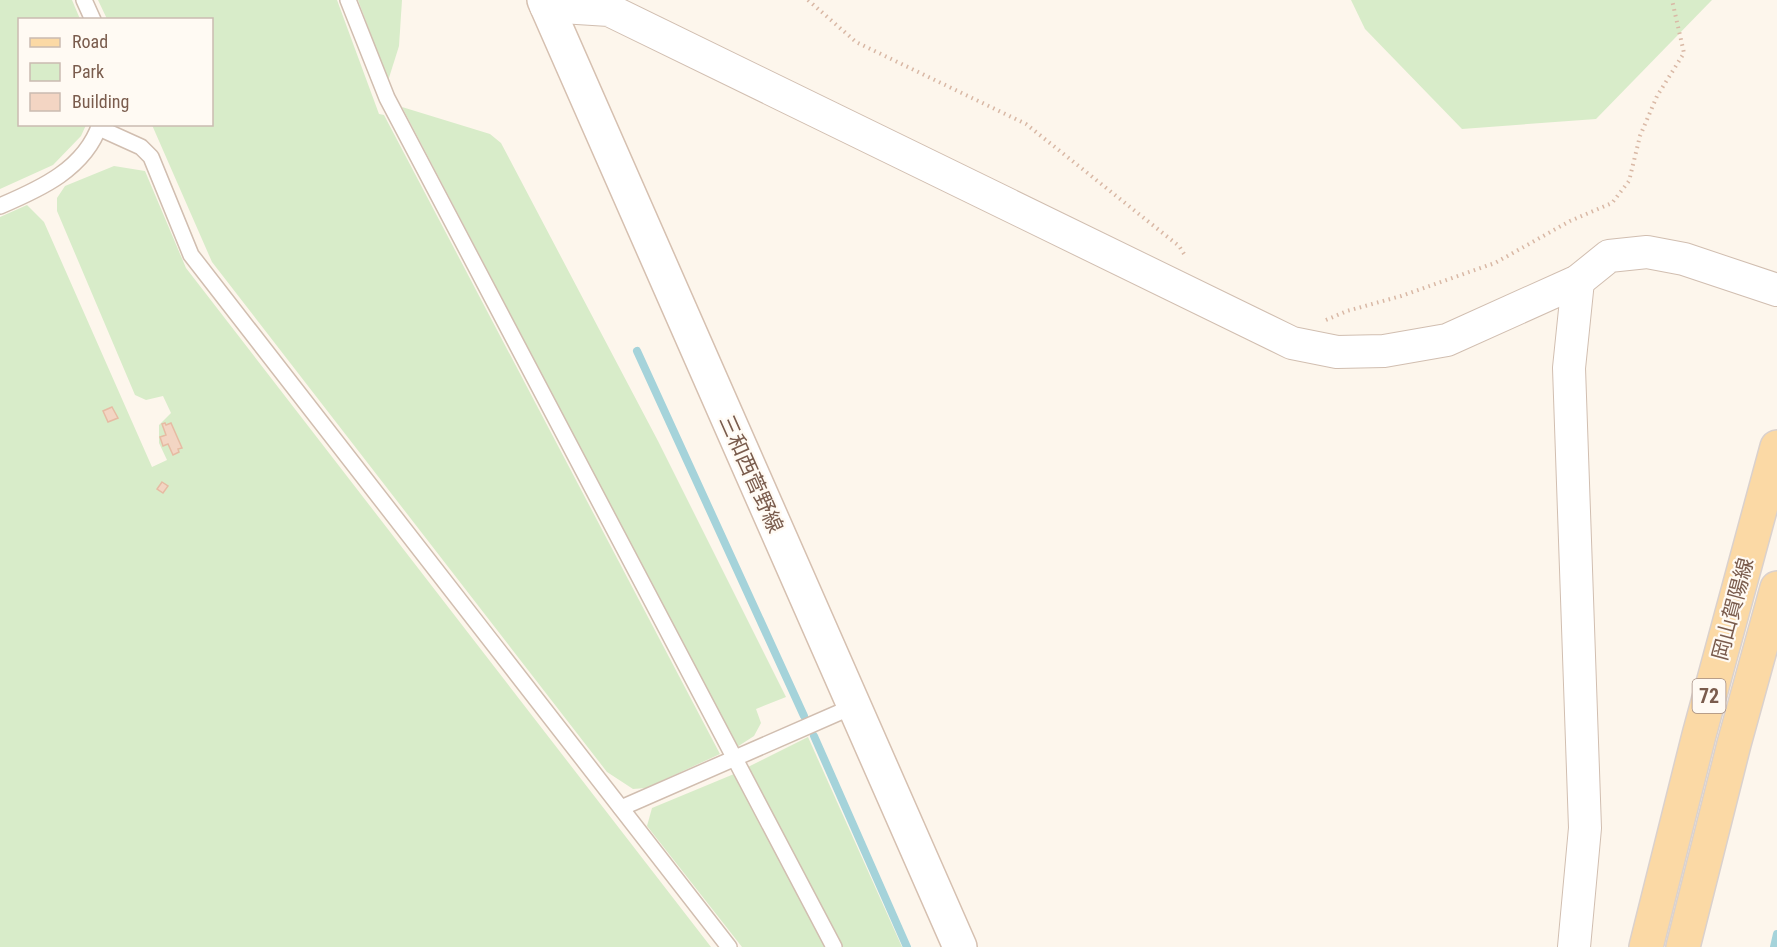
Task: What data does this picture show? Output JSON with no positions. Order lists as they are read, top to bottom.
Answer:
{
  "streets": {
    "main road": ["三和西菅野線", "岡山賀陽線", "72"]
  },
  "legend": ["Road", "Park", "Building"]
}
